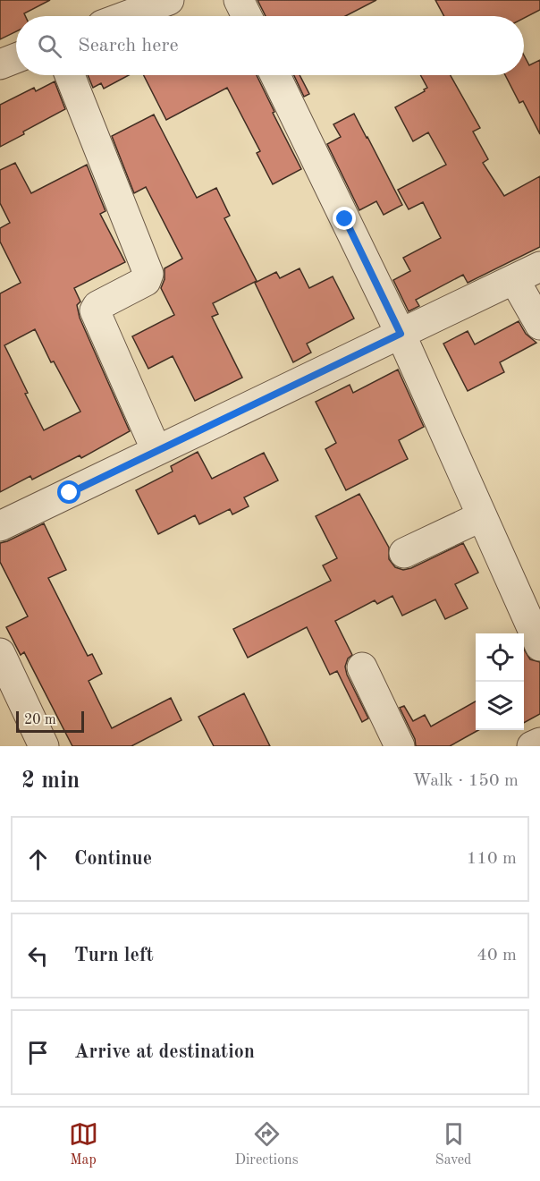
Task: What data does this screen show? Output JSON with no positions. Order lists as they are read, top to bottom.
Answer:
{
  "scale_bar": "20 m",
  "page": {
    "search": "Search here",
    "scale": "20 m",
    "heading": ["2 min", "Walk · 150 m"],
    "list": [
      ["Continue", "110 m"],
      ["Turn left", "40 m"],
      "Arrive at destination"
    ],
    "nav": ["Map", "Directions", "Saved"]
  }
}
